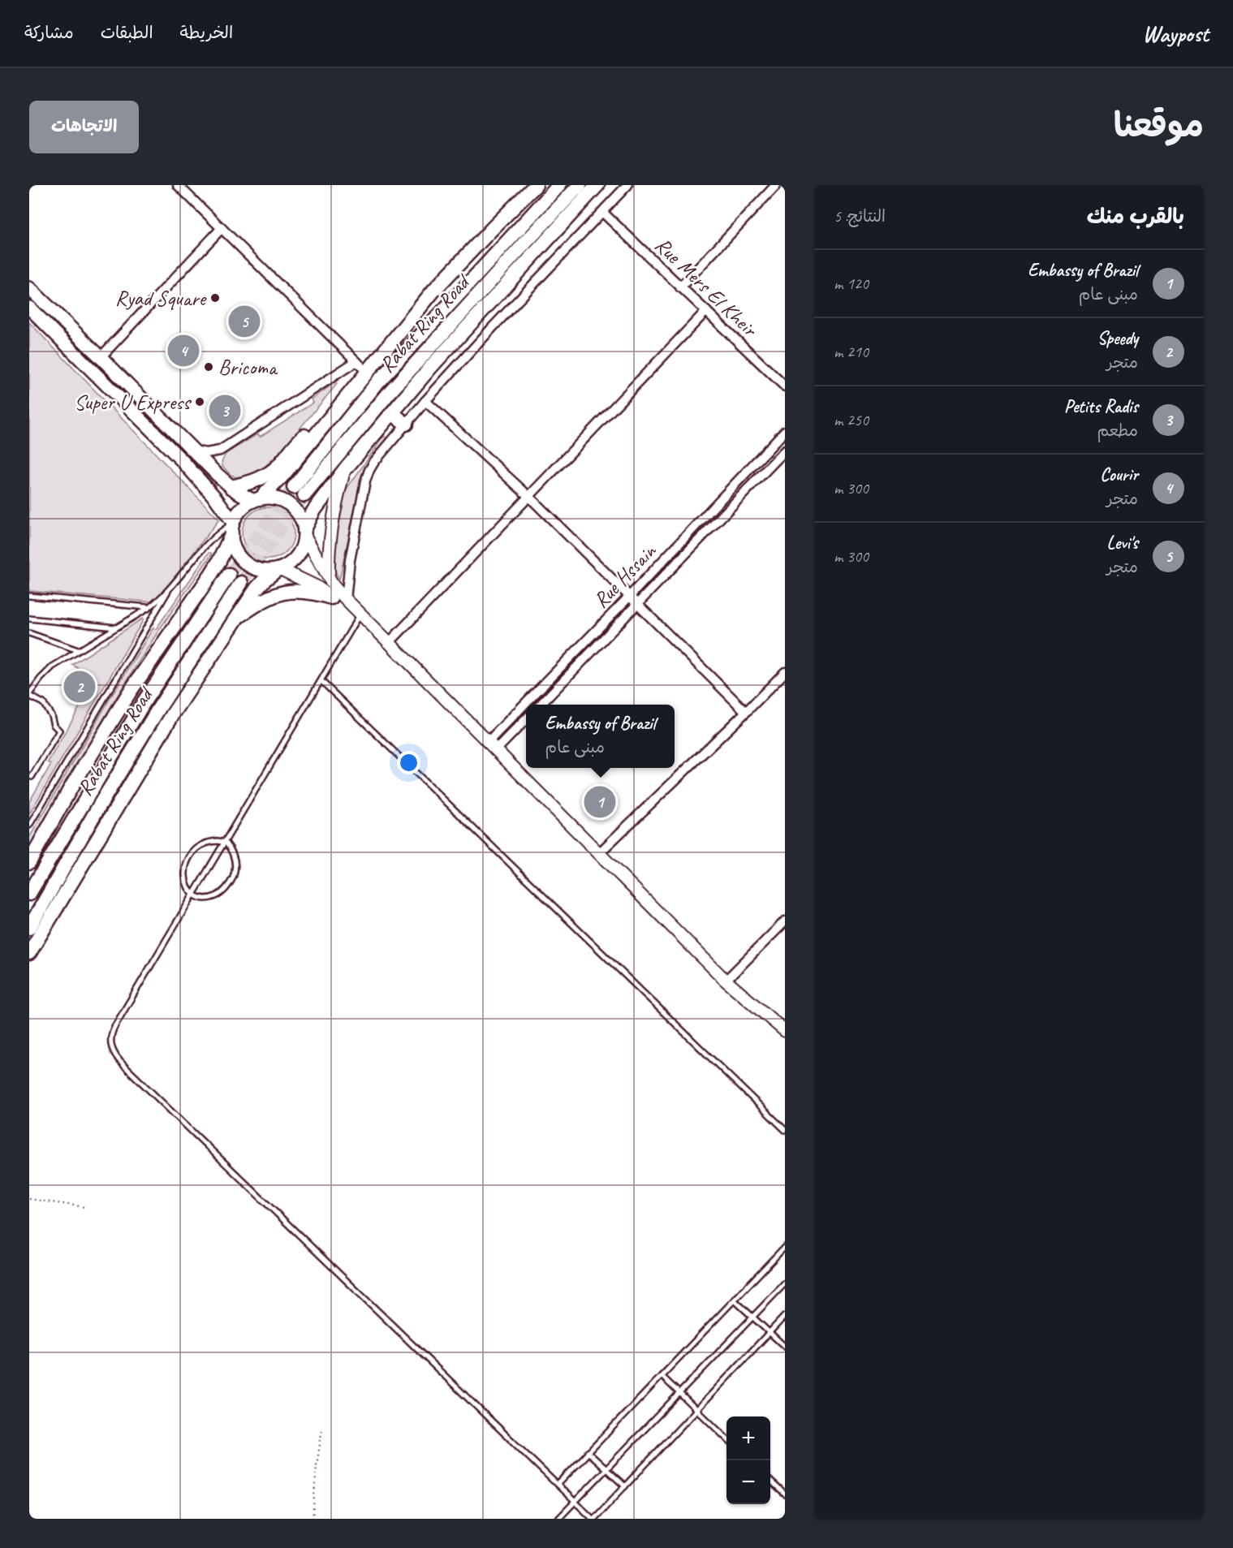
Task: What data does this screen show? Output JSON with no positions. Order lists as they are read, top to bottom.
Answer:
{
  "streets": {
    "highway": ["Rabat Ring Road"],
    "street": ["Rue Mers El Kheir", "Rue Hssain"]
  },
  "places": ["Ryad Square", "Bricoma", "Super U Express"],
  "page": {
    "header": "Waypost",
    "nav": ["الخريطة", "الطبقات", "مشاركة"],
    "title": "موقعنا",
    "buttons": "الاتجاهات",
    "heading": ["بالقرب منك", "النتائج: 5"],
    "list": [
      {
        "mark": "1",
        "name": "Embassy of Brazil",
        "note": "مبنى عام",
        "value": "120 m"
      },
      {
        "mark": "2",
        "name": "Speedy",
        "note": "متجر",
        "value": "210 m"
      },
      {
        "mark": "3",
        "name": "Petits Radis",
        "note": "مطعم",
        "value": "250 m"
      },
      {
        "mark": "4",
        "name": "Courir",
        "note": "متجر",
        "value": "300 m"
      },
      {
        "mark": "5",
        "name": "Levi's",
        "note": "متجر",
        "value": "300 m"
      }
    ],
    "pins": [
      "5",
      "4",
      "3",
      "2",
      "1"
    ],
    "popup": ["Embassy of Brazil", "مبنى عام"],
    "map_buttons": ["+", "−"]
  }
}
